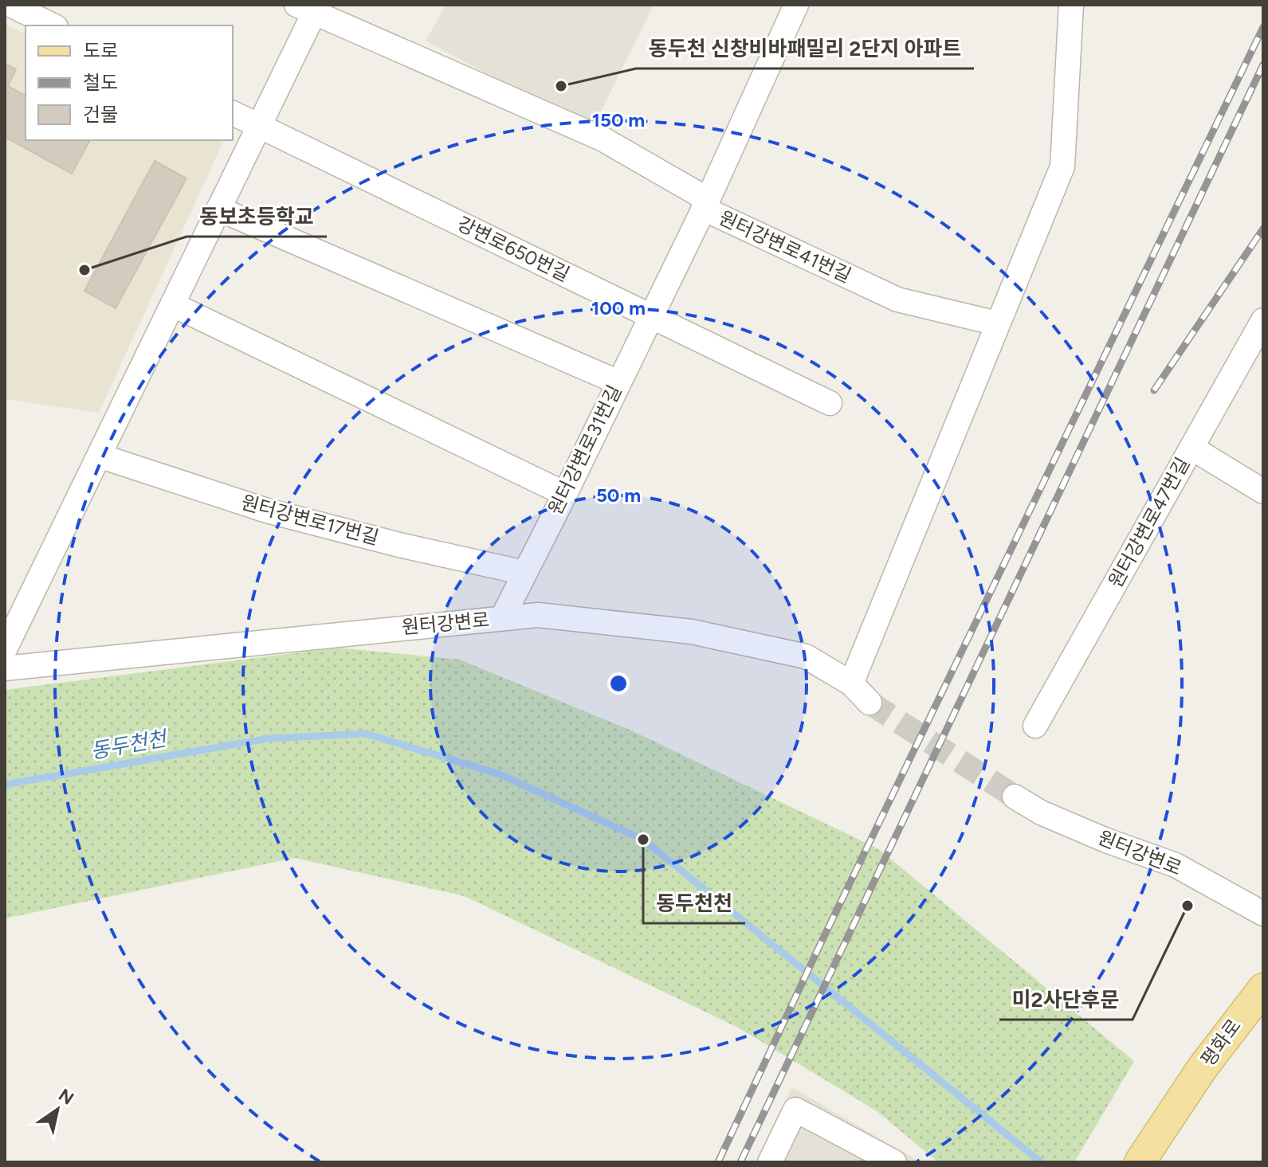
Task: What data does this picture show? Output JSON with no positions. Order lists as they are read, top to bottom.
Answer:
{
  "streets": {
    "main road": ["평화로"],
    "street": [
      "원터강변로41번길",
      "강변로650번길",
      "원터강변로31번길",
      "원터강변로17번길",
      "원터강변로47번길",
      "원터강변로"
    ]
  },
  "crossings": [
    ["원터강변로41번길", "원터강변로31번길"],
    ["강변로650번길", "원터강변로31번길"],
    ["원터강변로31번길", "원터강변로17번길"],
    ["원터강변로31번길", "원터강변로"]
  ],
  "water": ["동두천천"],
  "places": [
    "동두천 신창비바패밀리 2단지 아파트",
    "동보초등학교",
    "동두천천",
    "미2사단후문"
  ],
  "legend": ["도로", "철도", "건물"],
  "north": "top right",
  "rings": ["150 m", "100 m", "50 m"]
}
